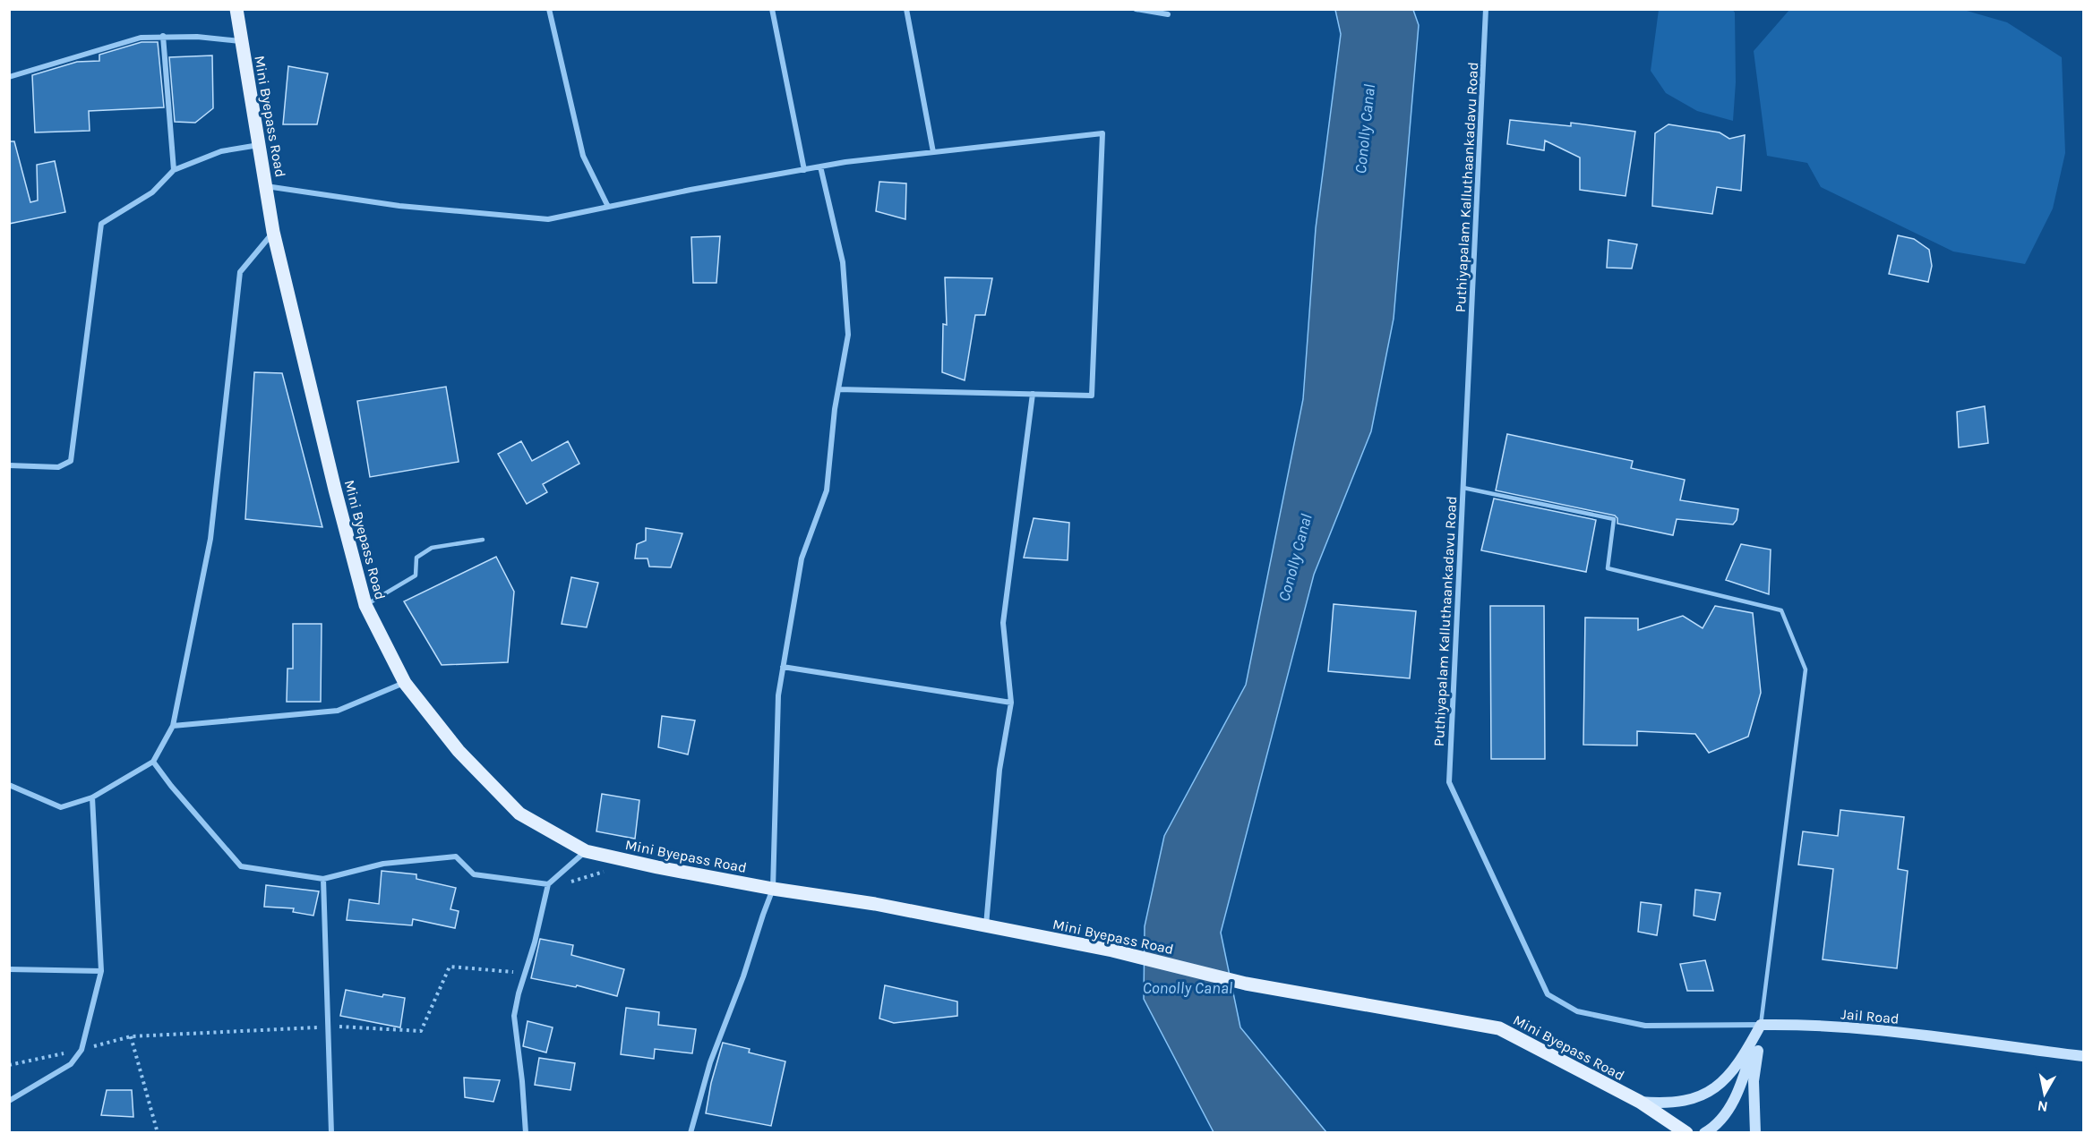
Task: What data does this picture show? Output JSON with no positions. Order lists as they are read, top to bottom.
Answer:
{
  "streets": {
    "main road": ["Mini Byepass Road"],
    "street": ["Puthiyapalam Kalluthaankadavu Road", "Jail Road"]
  },
  "crossings": [
    ["Puthiyapalam Kalluthaankadavu Road", "Jail Road"]
  ],
  "water": ["Conolly Canal"],
  "north": "bottom"
}
